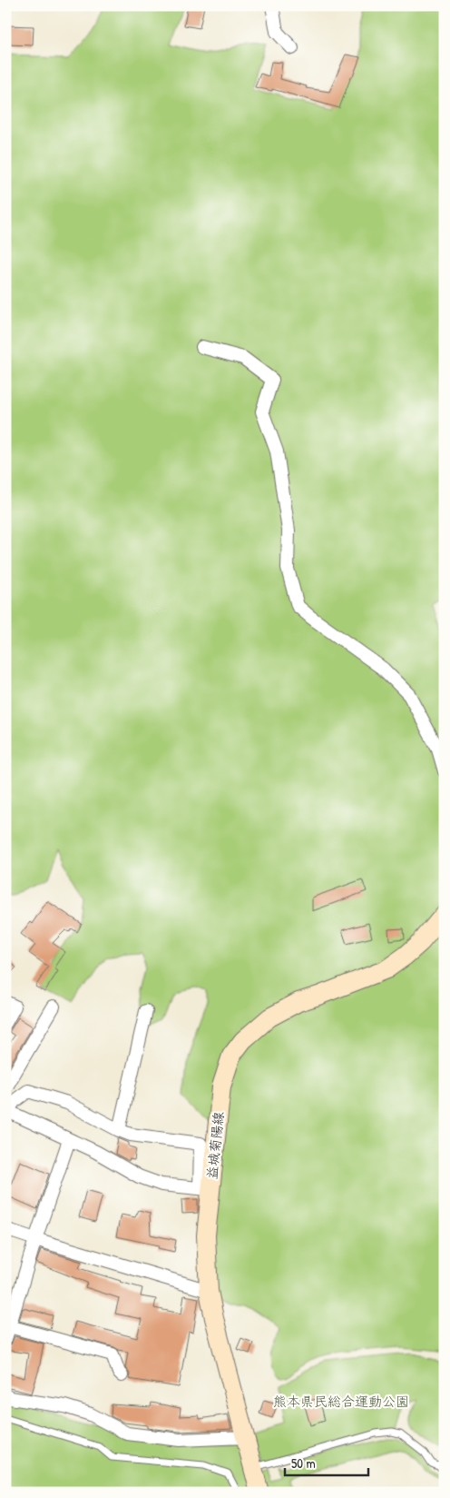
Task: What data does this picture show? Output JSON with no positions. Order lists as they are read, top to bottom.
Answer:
{
  "streets": {
    "main road": ["益城菊陽線"]
  },
  "parks": ["熊本県民総合運動公園"],
  "scale_bar": "50 m"
}
